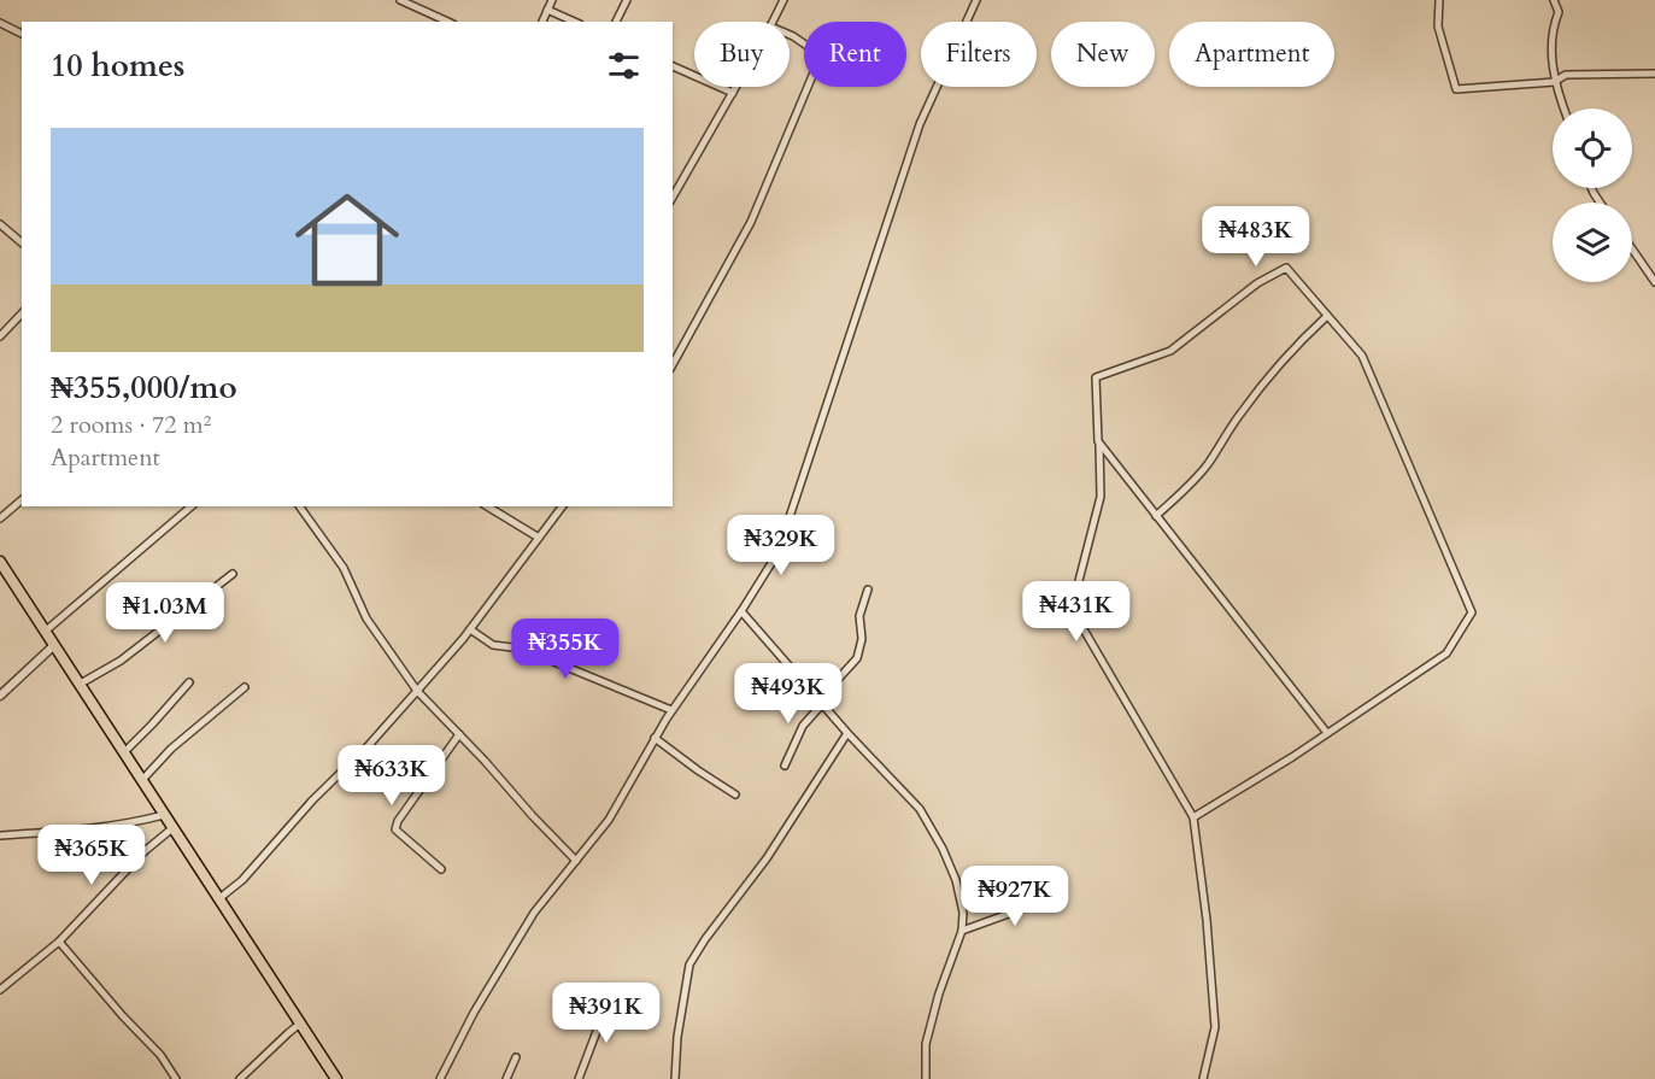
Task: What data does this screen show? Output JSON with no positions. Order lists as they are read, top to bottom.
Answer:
{
  "page": {
    "chip": [
      "Buy",
      "Rent",
      "Filters",
      "New",
      "Apartment"
    ],
    "heading": "10 homes",
    "list": [
      {
        "name": "₦355,000/mo",
        "note": "2 rooms · 72 m² · Apartment"
      }
    ],
    "price": [
      "₦483K",
      "₦329K",
      "₦431K",
      "₦1.03M",
      "₦355K",
      "₦493K",
      "₦633K",
      "₦365K",
      "₦927K",
      "₦391K"
    ]
  }
}
